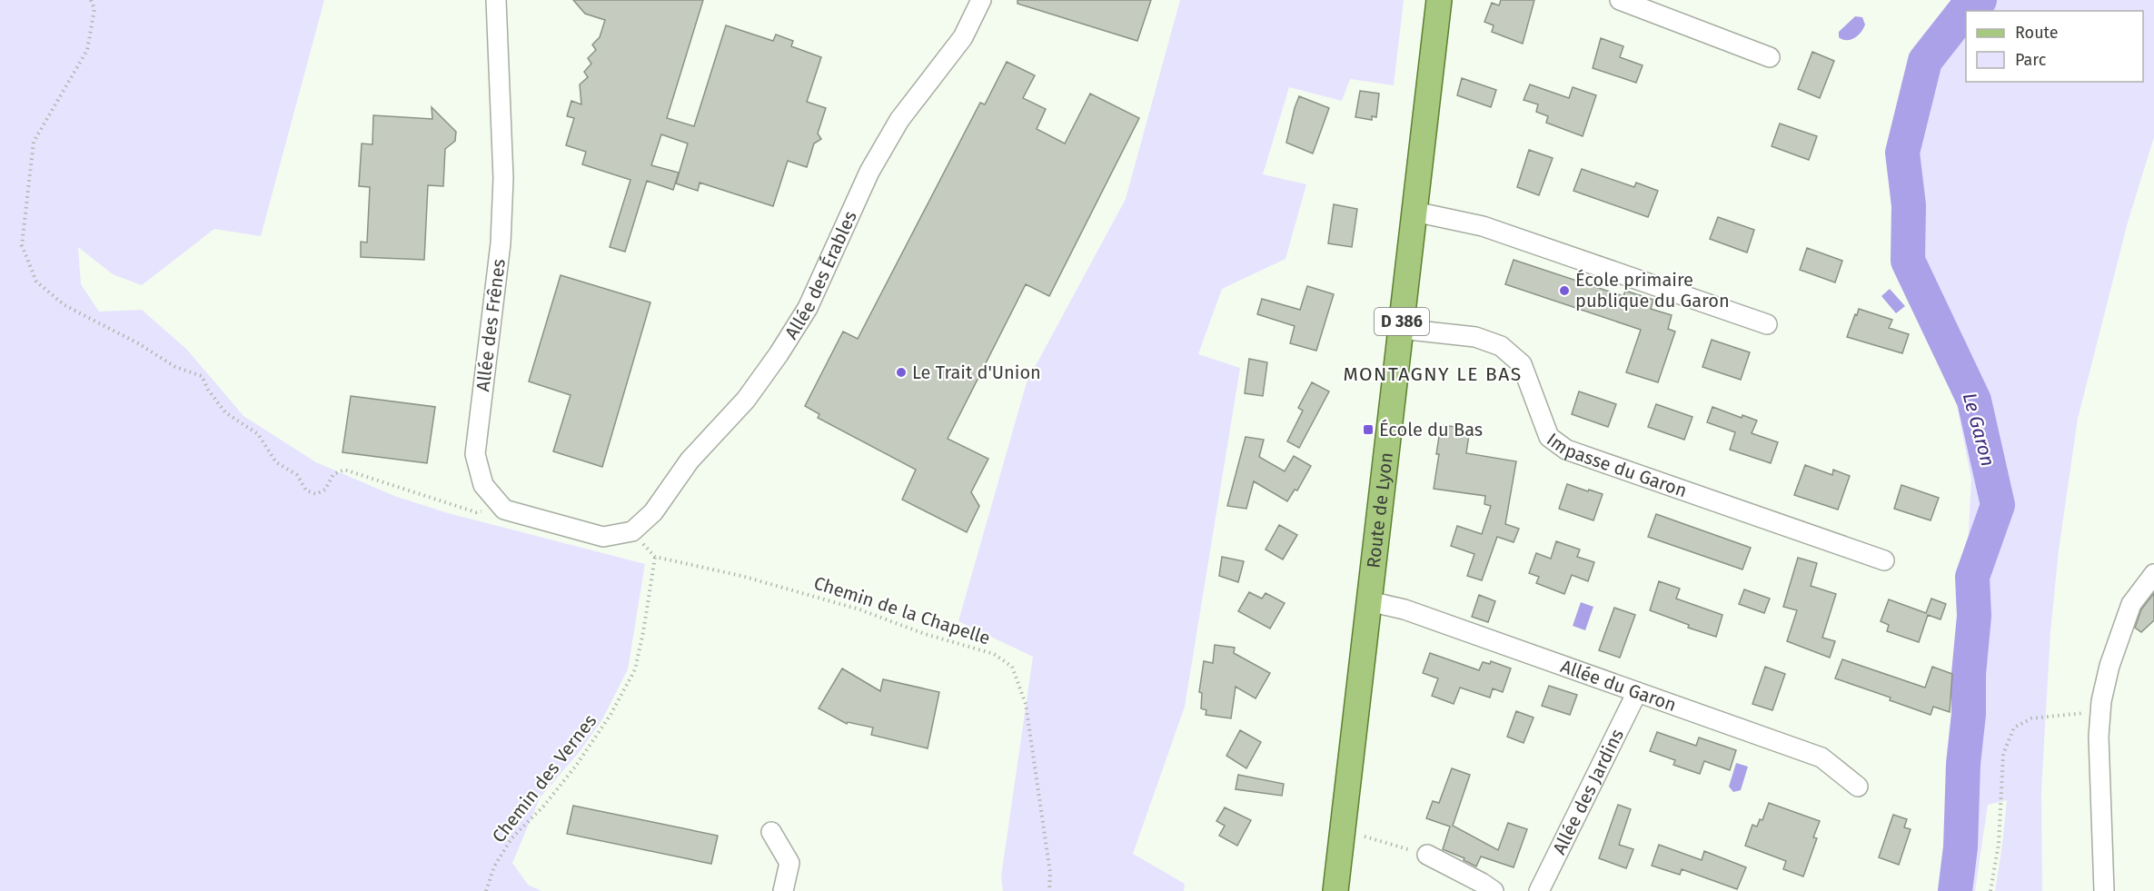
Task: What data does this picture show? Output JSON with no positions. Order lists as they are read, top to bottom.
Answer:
{
  "streets": {
    "main road": ["D 386", "Route de Lyon"],
    "street": [
      "Allée des Érables",
      "Allée des Frênes",
      "Impasse du Garon",
      "Allée du Garon",
      "Allée des Jardins"
    ],
    "path": ["Chemin de la Chapelle", "Chemin des Vernes"]
  },
  "crossings": [
    ["Impasse du Garon", "Route de Lyon"],
    ["Route de Lyon", "Allée du Garon"],
    ["Chemin de la Chapelle", "Chemin des Vernes"],
    ["Allée du Garon", "Allée des Jardins"]
  ],
  "districts": ["MONTAGNY LE BAS"],
  "water": ["Le Garon"],
  "places": {
    "other": ["École primaire publique du Garon", "Le Trait d'Union"],
    "transit": ["École du Bas"]
  },
  "legend": ["Route", "Parc"]
}
